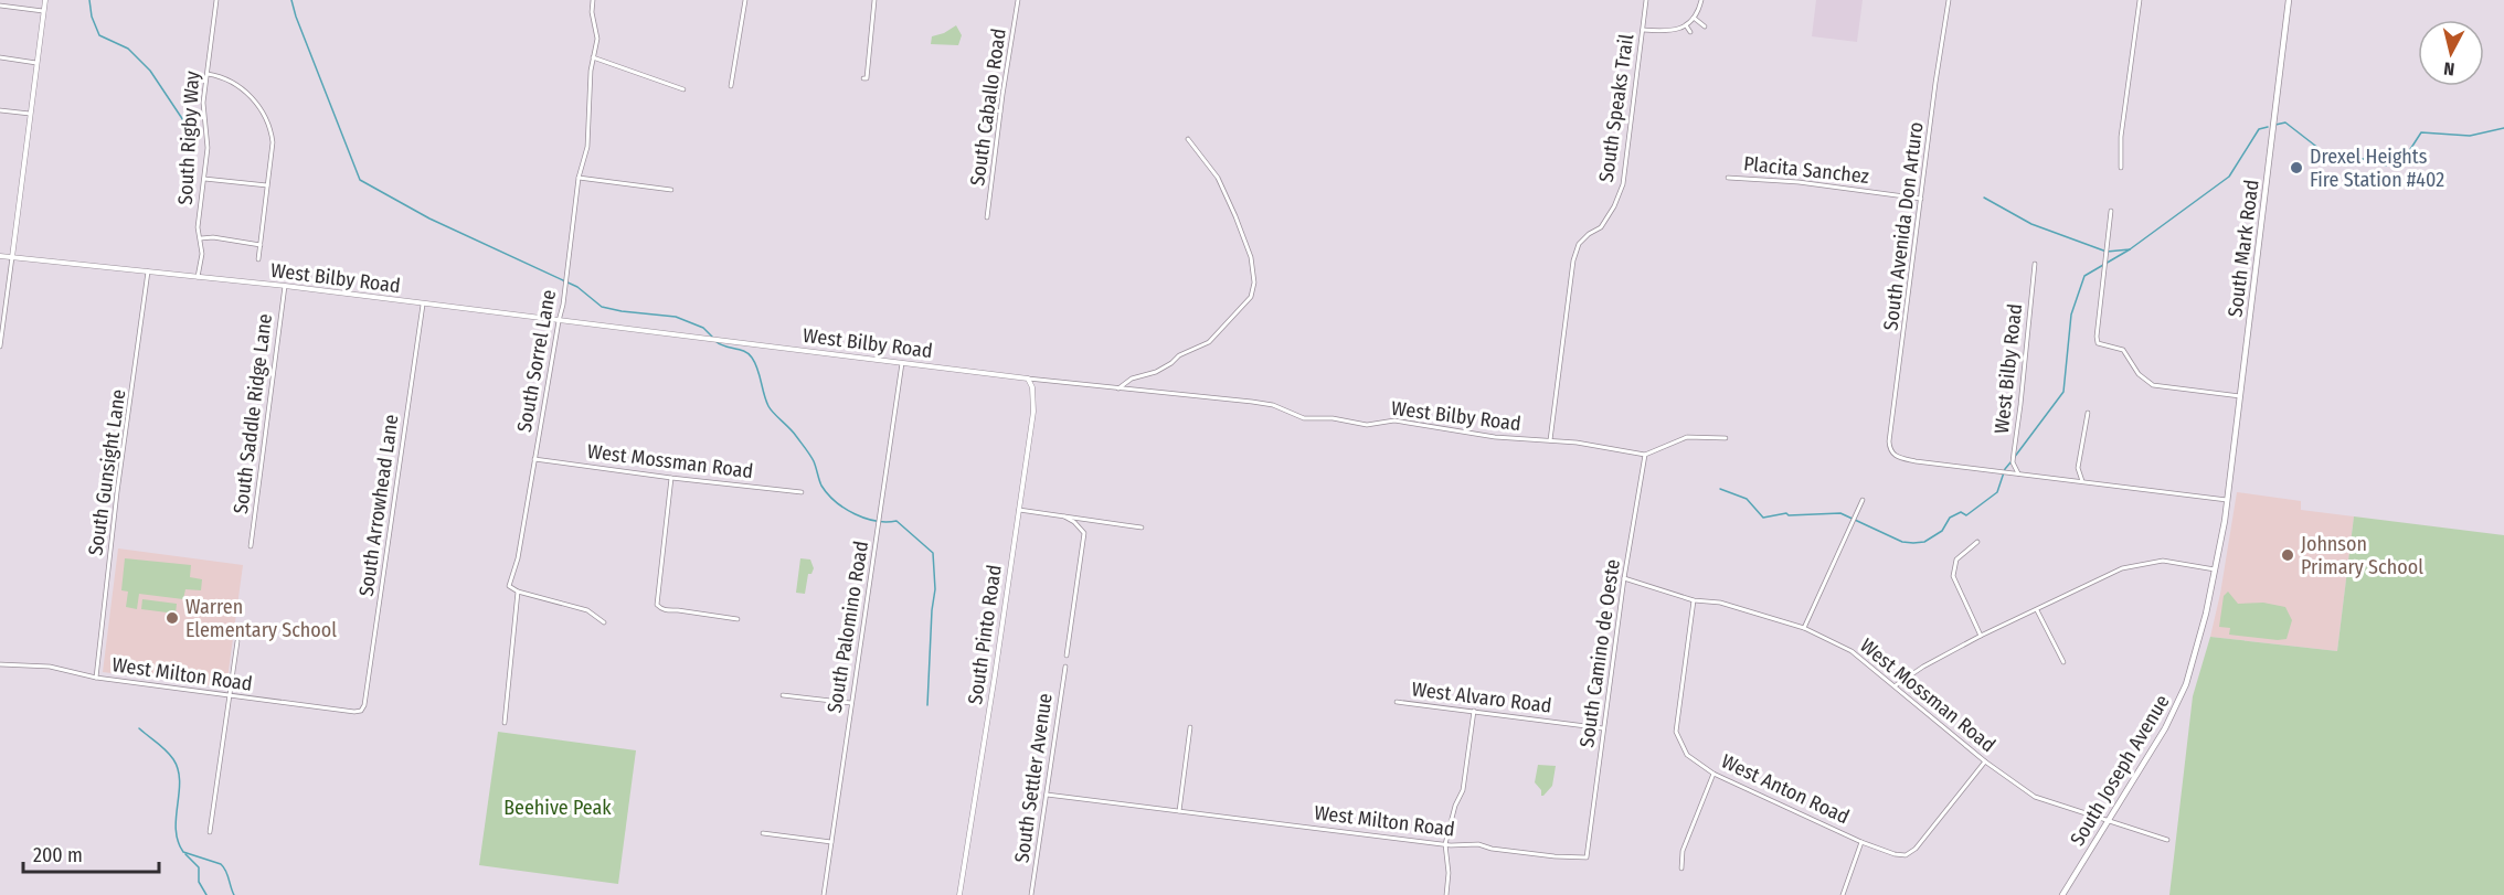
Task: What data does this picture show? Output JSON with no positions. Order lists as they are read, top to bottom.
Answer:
{
  "streets": {
    "main road": ["South Mark Road", "South Joseph Avenue"],
    "street": [
      "South Caballo Road",
      "South Speaks Trail",
      "South Rigby Way",
      "Placita Sanchez",
      "South Avenida Don Arturo",
      "West Bilby Road",
      "South Sorrel Lane",
      "South Saddle Ridge Lane",
      "West Mossman Road",
      "South Gunsight Lane",
      "South Arrowhead Lane",
      "South Palomino Road",
      "South Pinto Road",
      "South Camino de Oeste",
      "West Milton Road",
      "West Alvaro Road",
      "South Settler Avenue",
      "West Anton Road"
    ]
  },
  "crossings": [
    ["South Speaks Trail", "West Bilby Road"],
    ["South Rigby Way", "West Bilby Road"],
    ["Placita Sanchez", "South Avenida Don Arturo"],
    ["South Avenida Don Arturo", "West Bilby Road"],
    ["South Mark Road", "South Joseph Avenue"],
    ["West Bilby Road", "South Sorrel Lane"],
    ["West Bilby Road", "South Saddle Ridge Lane"],
    ["West Bilby Road", "South Gunsight Lane"],
    ["West Bilby Road", "South Arrowhead Lane"],
    ["West Bilby Road", "South Palomino Road"],
    ["West Bilby Road", "South Pinto Road"],
    ["West Bilby Road", "South Camino de Oeste"],
    ["South Sorrel Lane", "West Mossman Road"],
    ["West Mossman Road", "South Camino de Oeste"],
    ["West Mossman Road", "South Joseph Avenue"],
    ["West Mossman Road", "West Anton Road"],
    ["South Gunsight Lane", "West Milton Road"],
    ["South Arrowhead Lane", "West Milton Road"],
    ["South Camino de Oeste", "West Milton Road"],
    ["South Camino de Oeste", "West Alvaro Road"],
    ["West Milton Road", "South Settler Avenue"]
  ],
  "parks": ["Beehive Peak"],
  "places": ["Drexel Heights Fire Station #402", "Johnson Primary School", "Warren Elementary School"],
  "scale_bar": "200 m",
  "north": "bottom"
}
